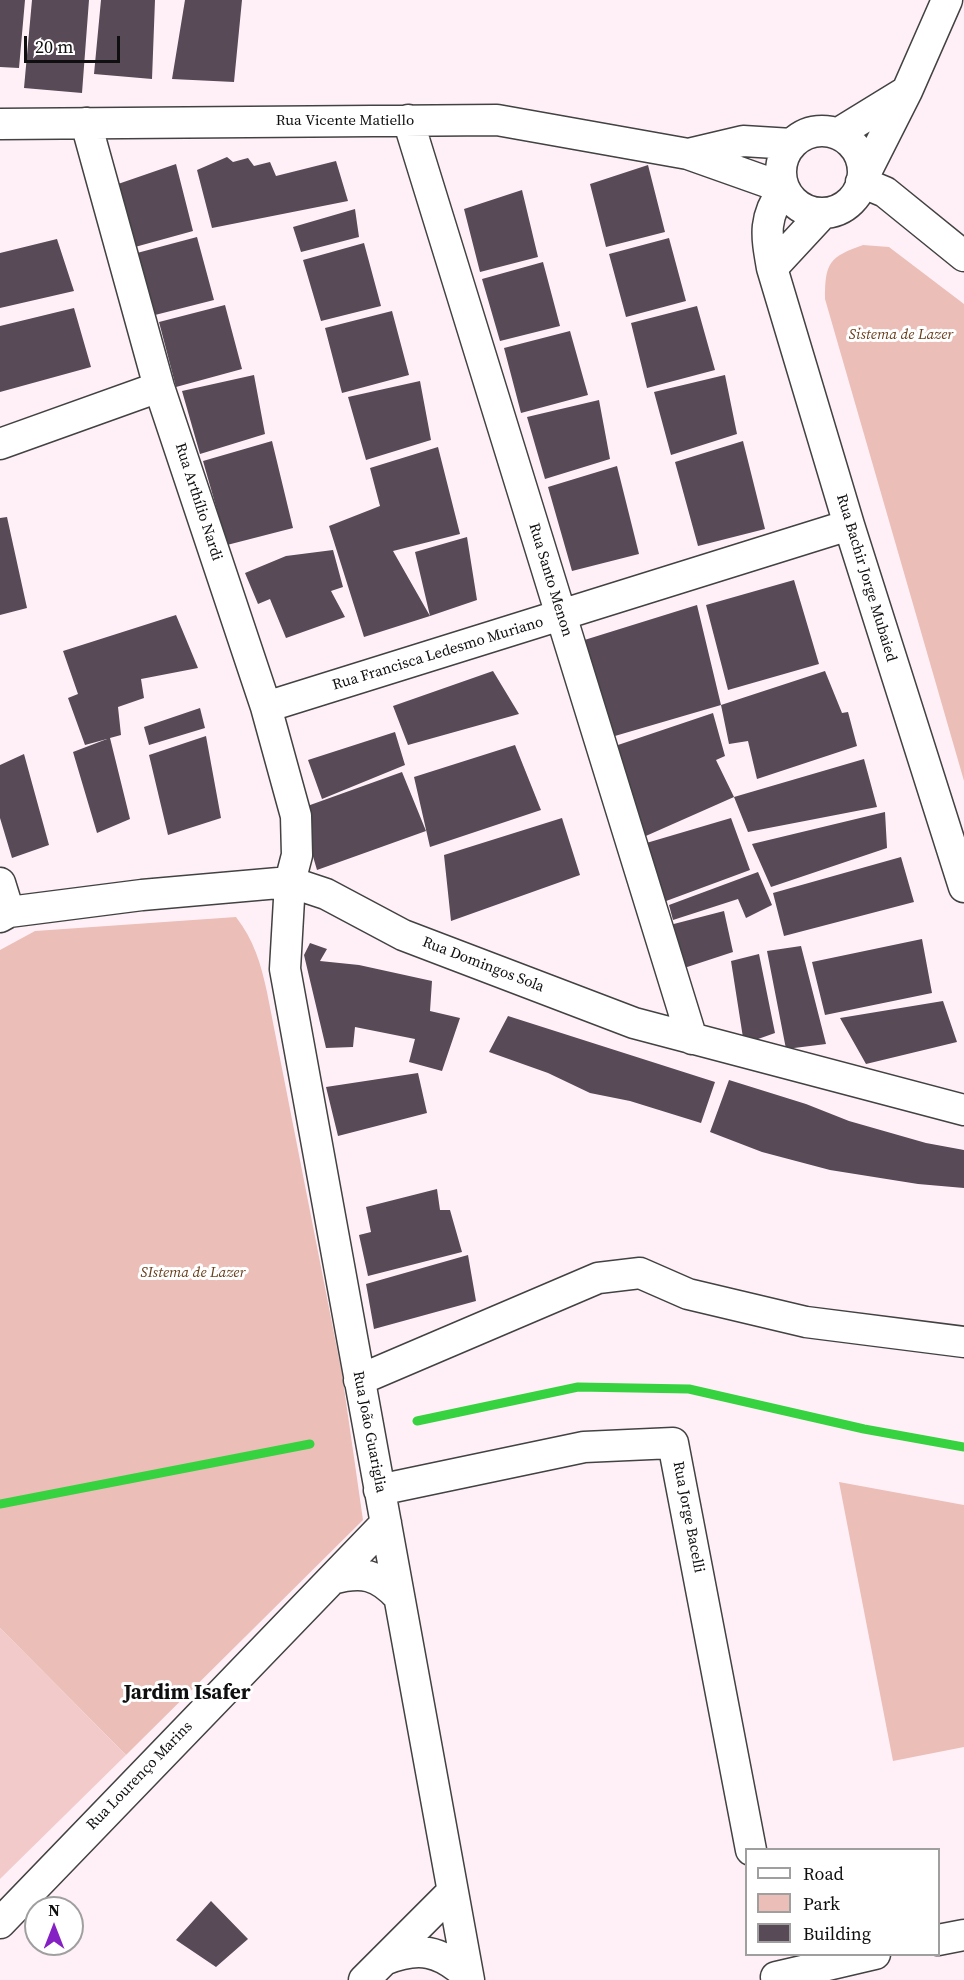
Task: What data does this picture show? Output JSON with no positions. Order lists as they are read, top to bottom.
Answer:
{
  "streets": {
    "street": [
      "Rua Vicente Matiello",
      "Rua Arthílio Nardi",
      "Rua Bachir Jorge Mubaied",
      "Rua Santo Menon",
      "Rua Francisca Ledesmo Muriano",
      "Rua Domingos Sola",
      "Rua João Guariglia",
      "Rua Jorge Bacelli",
      "Rua Lourenço Marins"
    ]
  },
  "crossings": [
    ["Rua Vicente Matiello", "Rua Arthílio Nardi"],
    ["Rua Vicente Matiello", "Rua Bachir Jorge Mubaied"],
    ["Rua Vicente Matiello", "Rua Santo Menon"],
    ["Rua Arthílio Nardi", "Rua Francisca Ledesmo Muriano"],
    ["Rua Arthílio Nardi", "Rua Domingos Sola"],
    ["Rua Arthílio Nardi", "Rua João Guariglia"],
    ["Rua Bachir Jorge Mubaied", "Rua Francisca Ledesmo Muriano"],
    ["Rua Santo Menon", "Rua Francisca Ledesmo Muriano"],
    ["Rua Santo Menon", "Rua Domingos Sola"],
    ["Rua Domingos Sola", "Rua João Guariglia"],
    ["Rua João Guariglia", "Rua Jorge Bacelli"],
    ["Rua João Guariglia", "Rua Lourenço Marins"]
  ],
  "districts": ["Jardim Isafer"],
  "parks": ["Sistema de Lazer", "SIstema de Lazer"],
  "legend": ["Road", "Park", "Building"],
  "scale_bar": "20 m",
  "north": "top"
}
